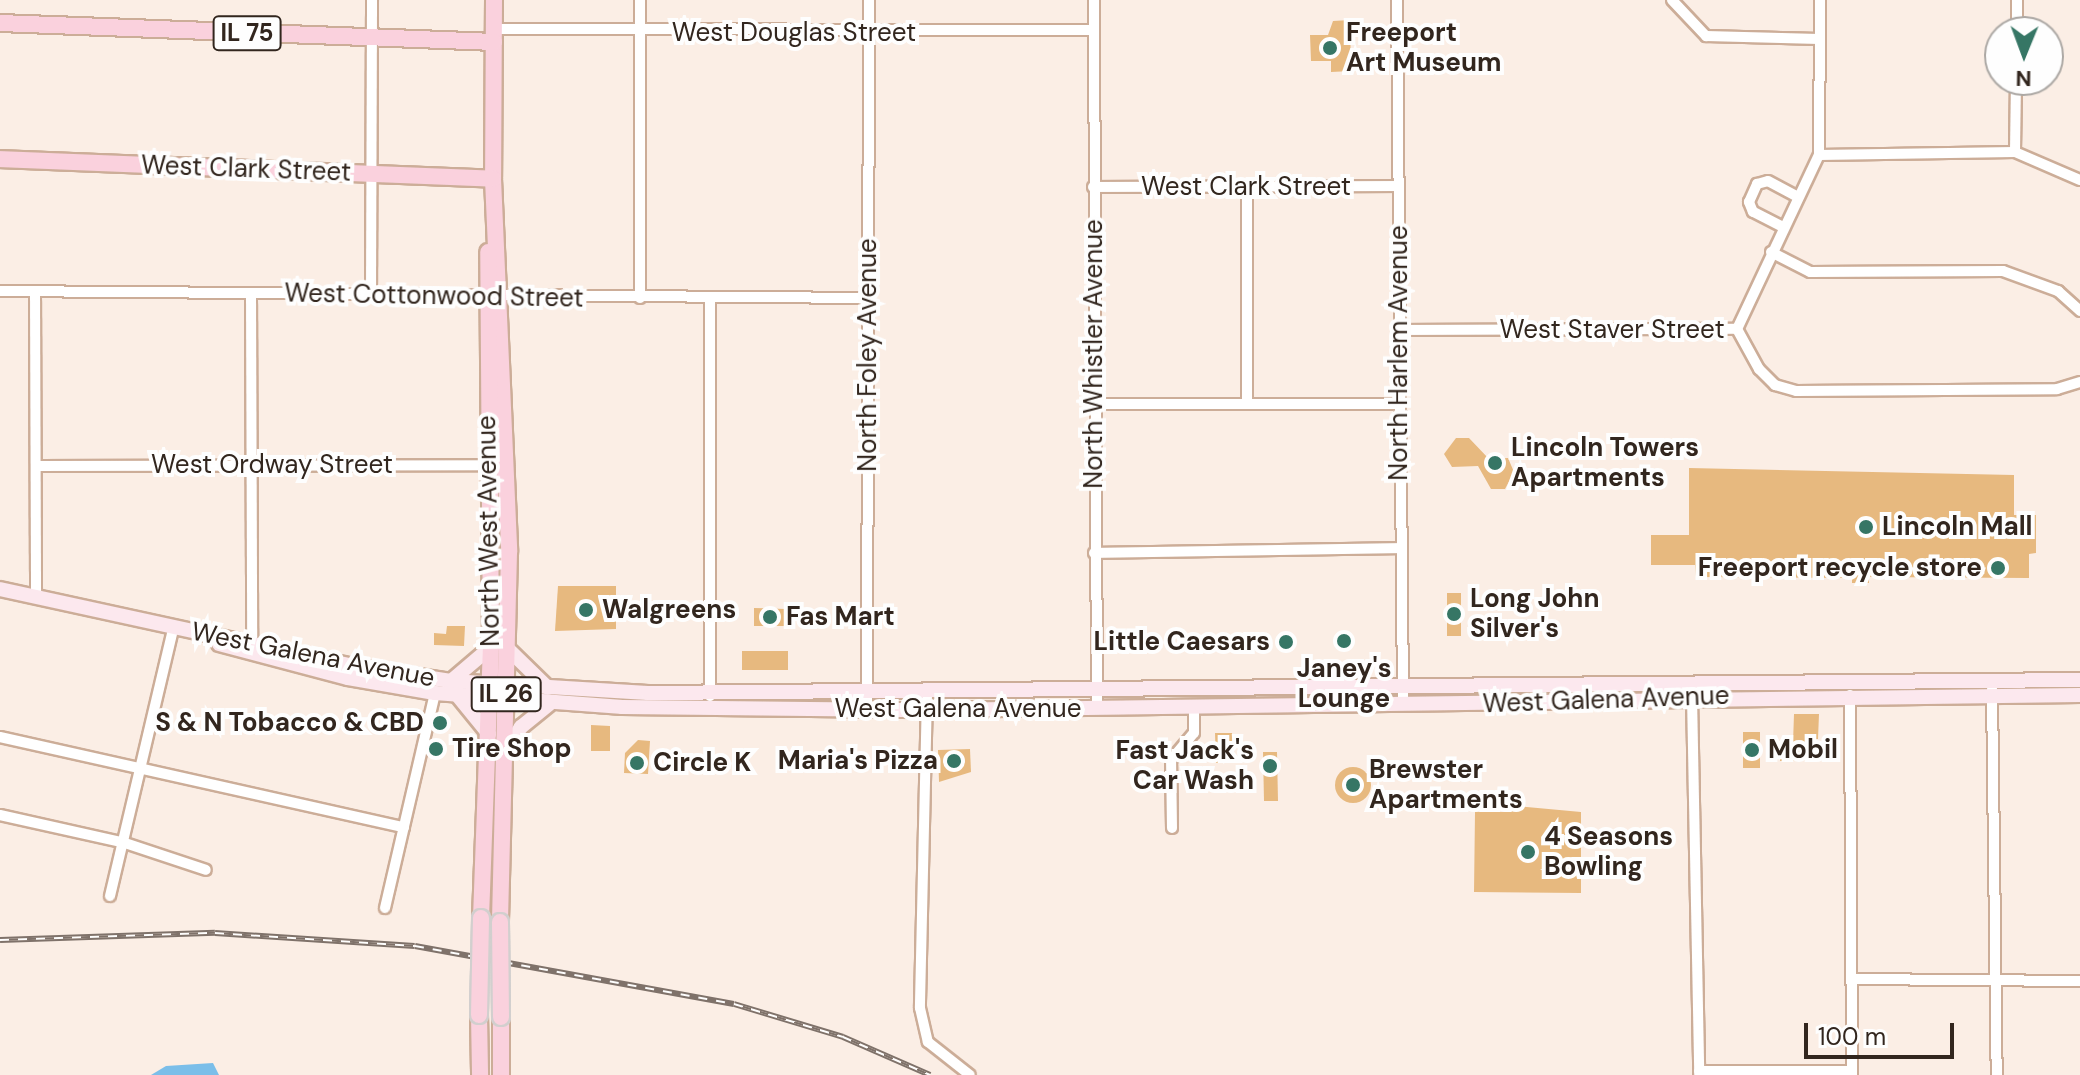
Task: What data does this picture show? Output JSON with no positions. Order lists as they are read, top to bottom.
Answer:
{
  "streets": {
    "main road": [
      "IL 75",
      "West Douglas Street",
      "West Clark Street",
      "North West Avenue",
      "West Galena Avenue",
      "IL 26"
    ],
    "street": [
      "West Cottonwood Street",
      "West Staver Street",
      "North Harlem Avenue",
      "North Whistler Avenue",
      "North Foley Avenue",
      "West Ordway Street"
    ]
  },
  "crossings": [
    ["West Douglas Street", "North Whistler Avenue"],
    ["West Douglas Street", "North Foley Avenue"],
    ["West Douglas Street", "North West Avenue"],
    ["West Clark Street", "North Harlem Avenue"],
    ["West Clark Street", "North Whistler Avenue"],
    ["West Clark Street", "North West Avenue"],
    ["West Cottonwood Street", "North Foley Avenue"],
    ["West Cottonwood Street", "North West Avenue"],
    ["West Staver Street", "North Harlem Avenue"],
    ["North Harlem Avenue", "West Galena Avenue"],
    ["North Whistler Avenue", "West Galena Avenue"],
    ["North Foley Avenue", "West Galena Avenue"],
    ["West Ordway Street", "North West Avenue"],
    ["North West Avenue", "West Galena Avenue"]
  ],
  "places": [
    "Freeport Art Museum",
    "Lincoln Towers Apartments",
    "Lincoln Mall",
    "Freeport recycle store",
    "Walgreens",
    "Long John Silver's",
    "Fas Mart",
    "Janey's Lounge",
    "Little Caesars",
    "S & N Tobacco & CBD",
    "Tire Shop",
    "Mobil",
    "Maria's Pizza",
    "Circle K",
    "Fast Jack's Car Wash",
    "Brewster Apartments",
    "4 Seasons Bowling"
  ],
  "scale_bar": "100 m",
  "north": "bottom"
}
